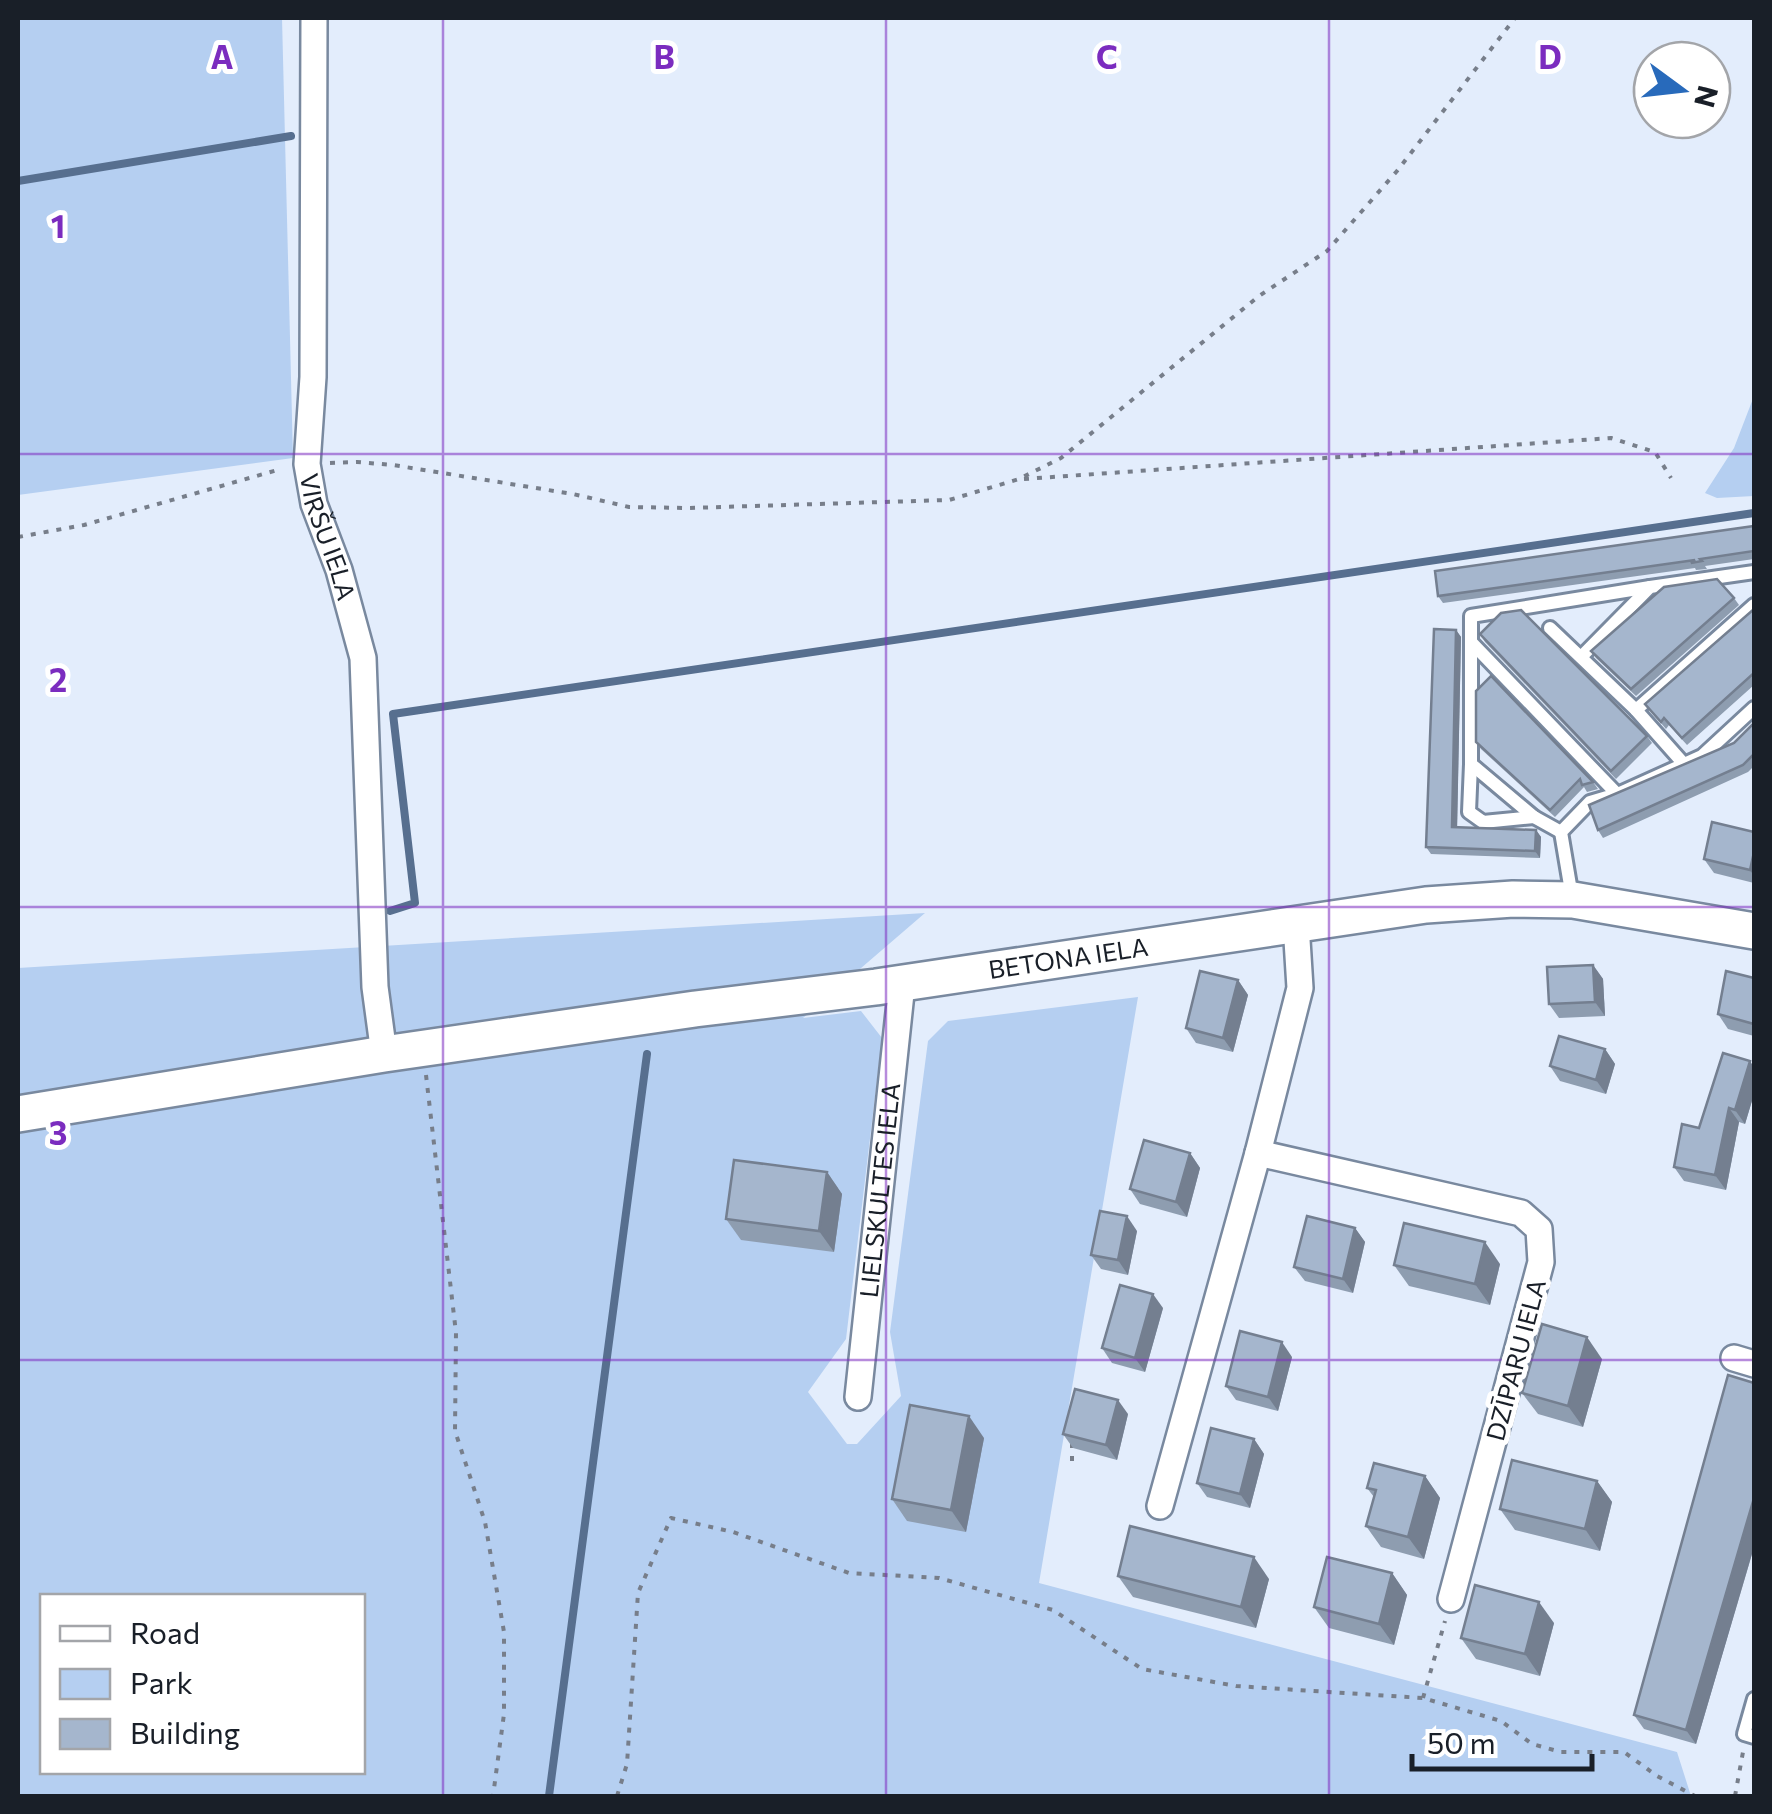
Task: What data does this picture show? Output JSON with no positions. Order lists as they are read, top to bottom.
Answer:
{
  "streets": {
    "main road": ["BETONA IELA"],
    "street": ["VIRŠU IELA", "LIELSKULTES IELA", "DZĪPARU IELA"]
  },
  "crossings": [
    ["VIRŠU IELA", "BETONA IELA"],
    ["BETONA IELA", "LIELSKULTES IELA"]
  ],
  "legend": ["Road", "Park", "Building"],
  "scale_bar": "50 m",
  "north": "right",
  "grid": {
    "columns": [
      "A",
      "B",
      "C",
      "D"
    ],
    "rows": ["1", "2", "3"]
  }
}
